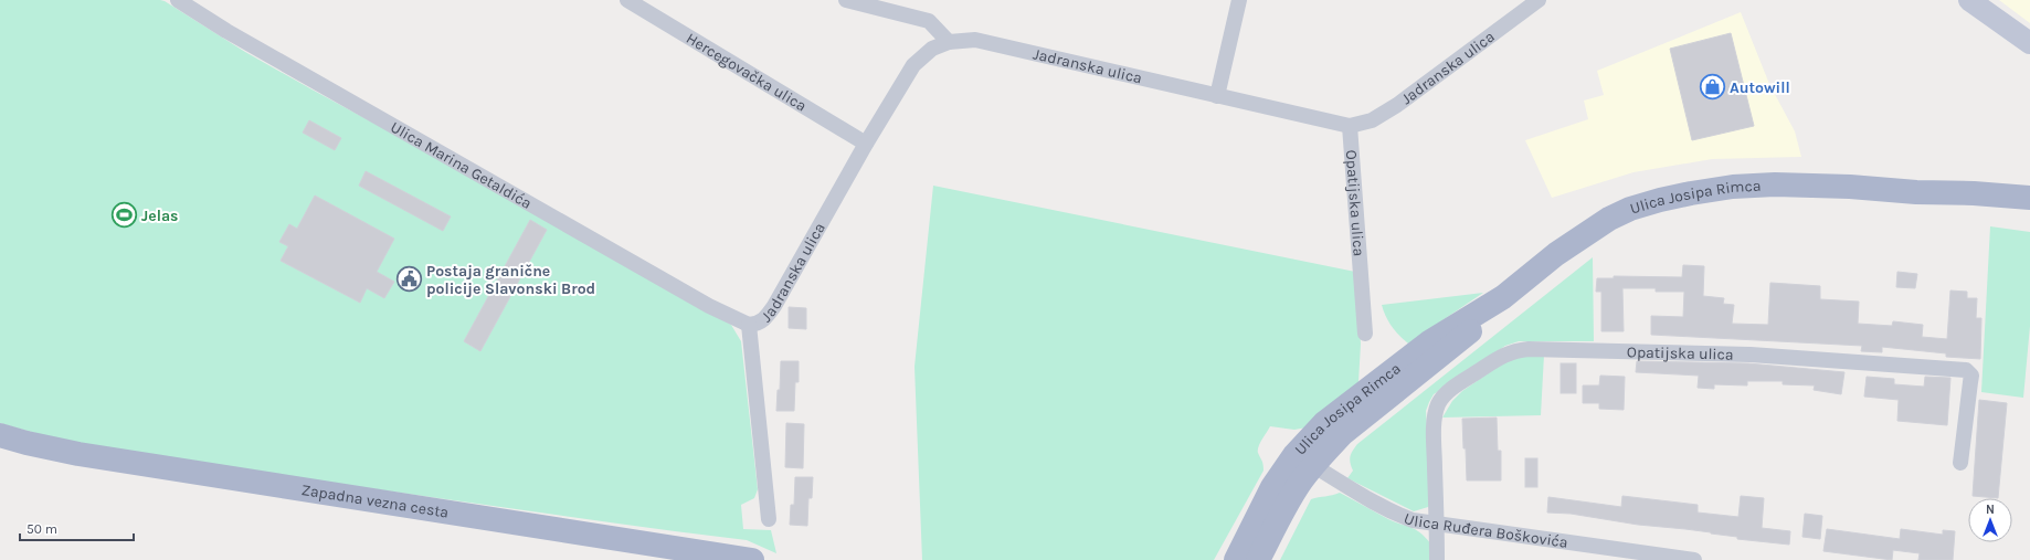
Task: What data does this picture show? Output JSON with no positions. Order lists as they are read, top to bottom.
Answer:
{
  "streets": {
    "main road": ["Ulica Josipa Rimca", "Zapadna vezna cesta"],
    "street": [
      "Jadranska ulica",
      "Hercegovačka ulica",
      "Ulica Marina Getaldića",
      "Opatijska ulica",
      "Ulica Ruđera Boškovića"
    ]
  },
  "crossings": [
    ["Jadranska ulica", "Hercegovačka ulica"],
    ["Jadranska ulica", "Ulica Marina Getaldića"],
    ["Jadranska ulica", "Opatijska ulica"],
    ["Ulica Josipa Rimca", "Ulica Ruđera Boškovića"],
    ["Opatijska ulica", "Ulica Ruđera Boškovića"]
  ],
  "places": {
    "shop": ["Autowill"],
    "sports": ["Jelas"],
    "public building": ["Postaja granične policije Slavonski Brod"]
  },
  "scale_bar": "50 m",
  "north": "top"
}
